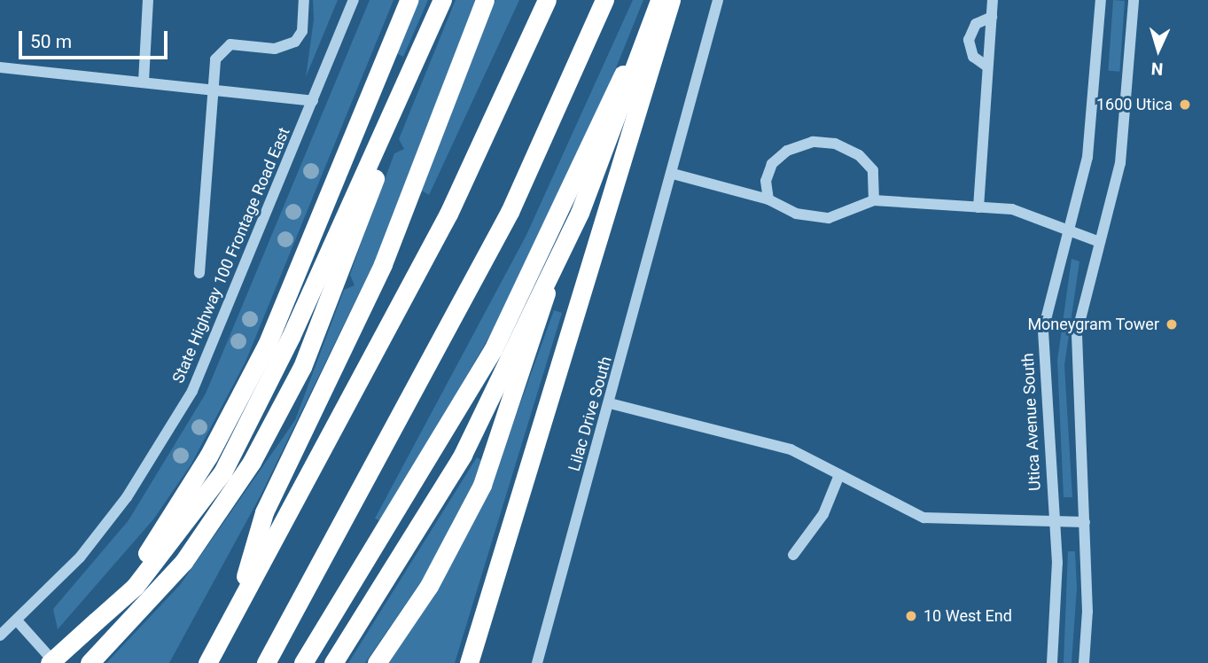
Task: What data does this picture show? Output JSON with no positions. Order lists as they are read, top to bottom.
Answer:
{
  "streets": {
    "street": ["State Highway 100 Frontage Road East", "Lilac Drive South", "Utica Avenue South"]
  },
  "places": ["1600 Utica", "Moneygram Tower", "10 West End"],
  "scale_bar": "50 m",
  "north": "bottom"
}
